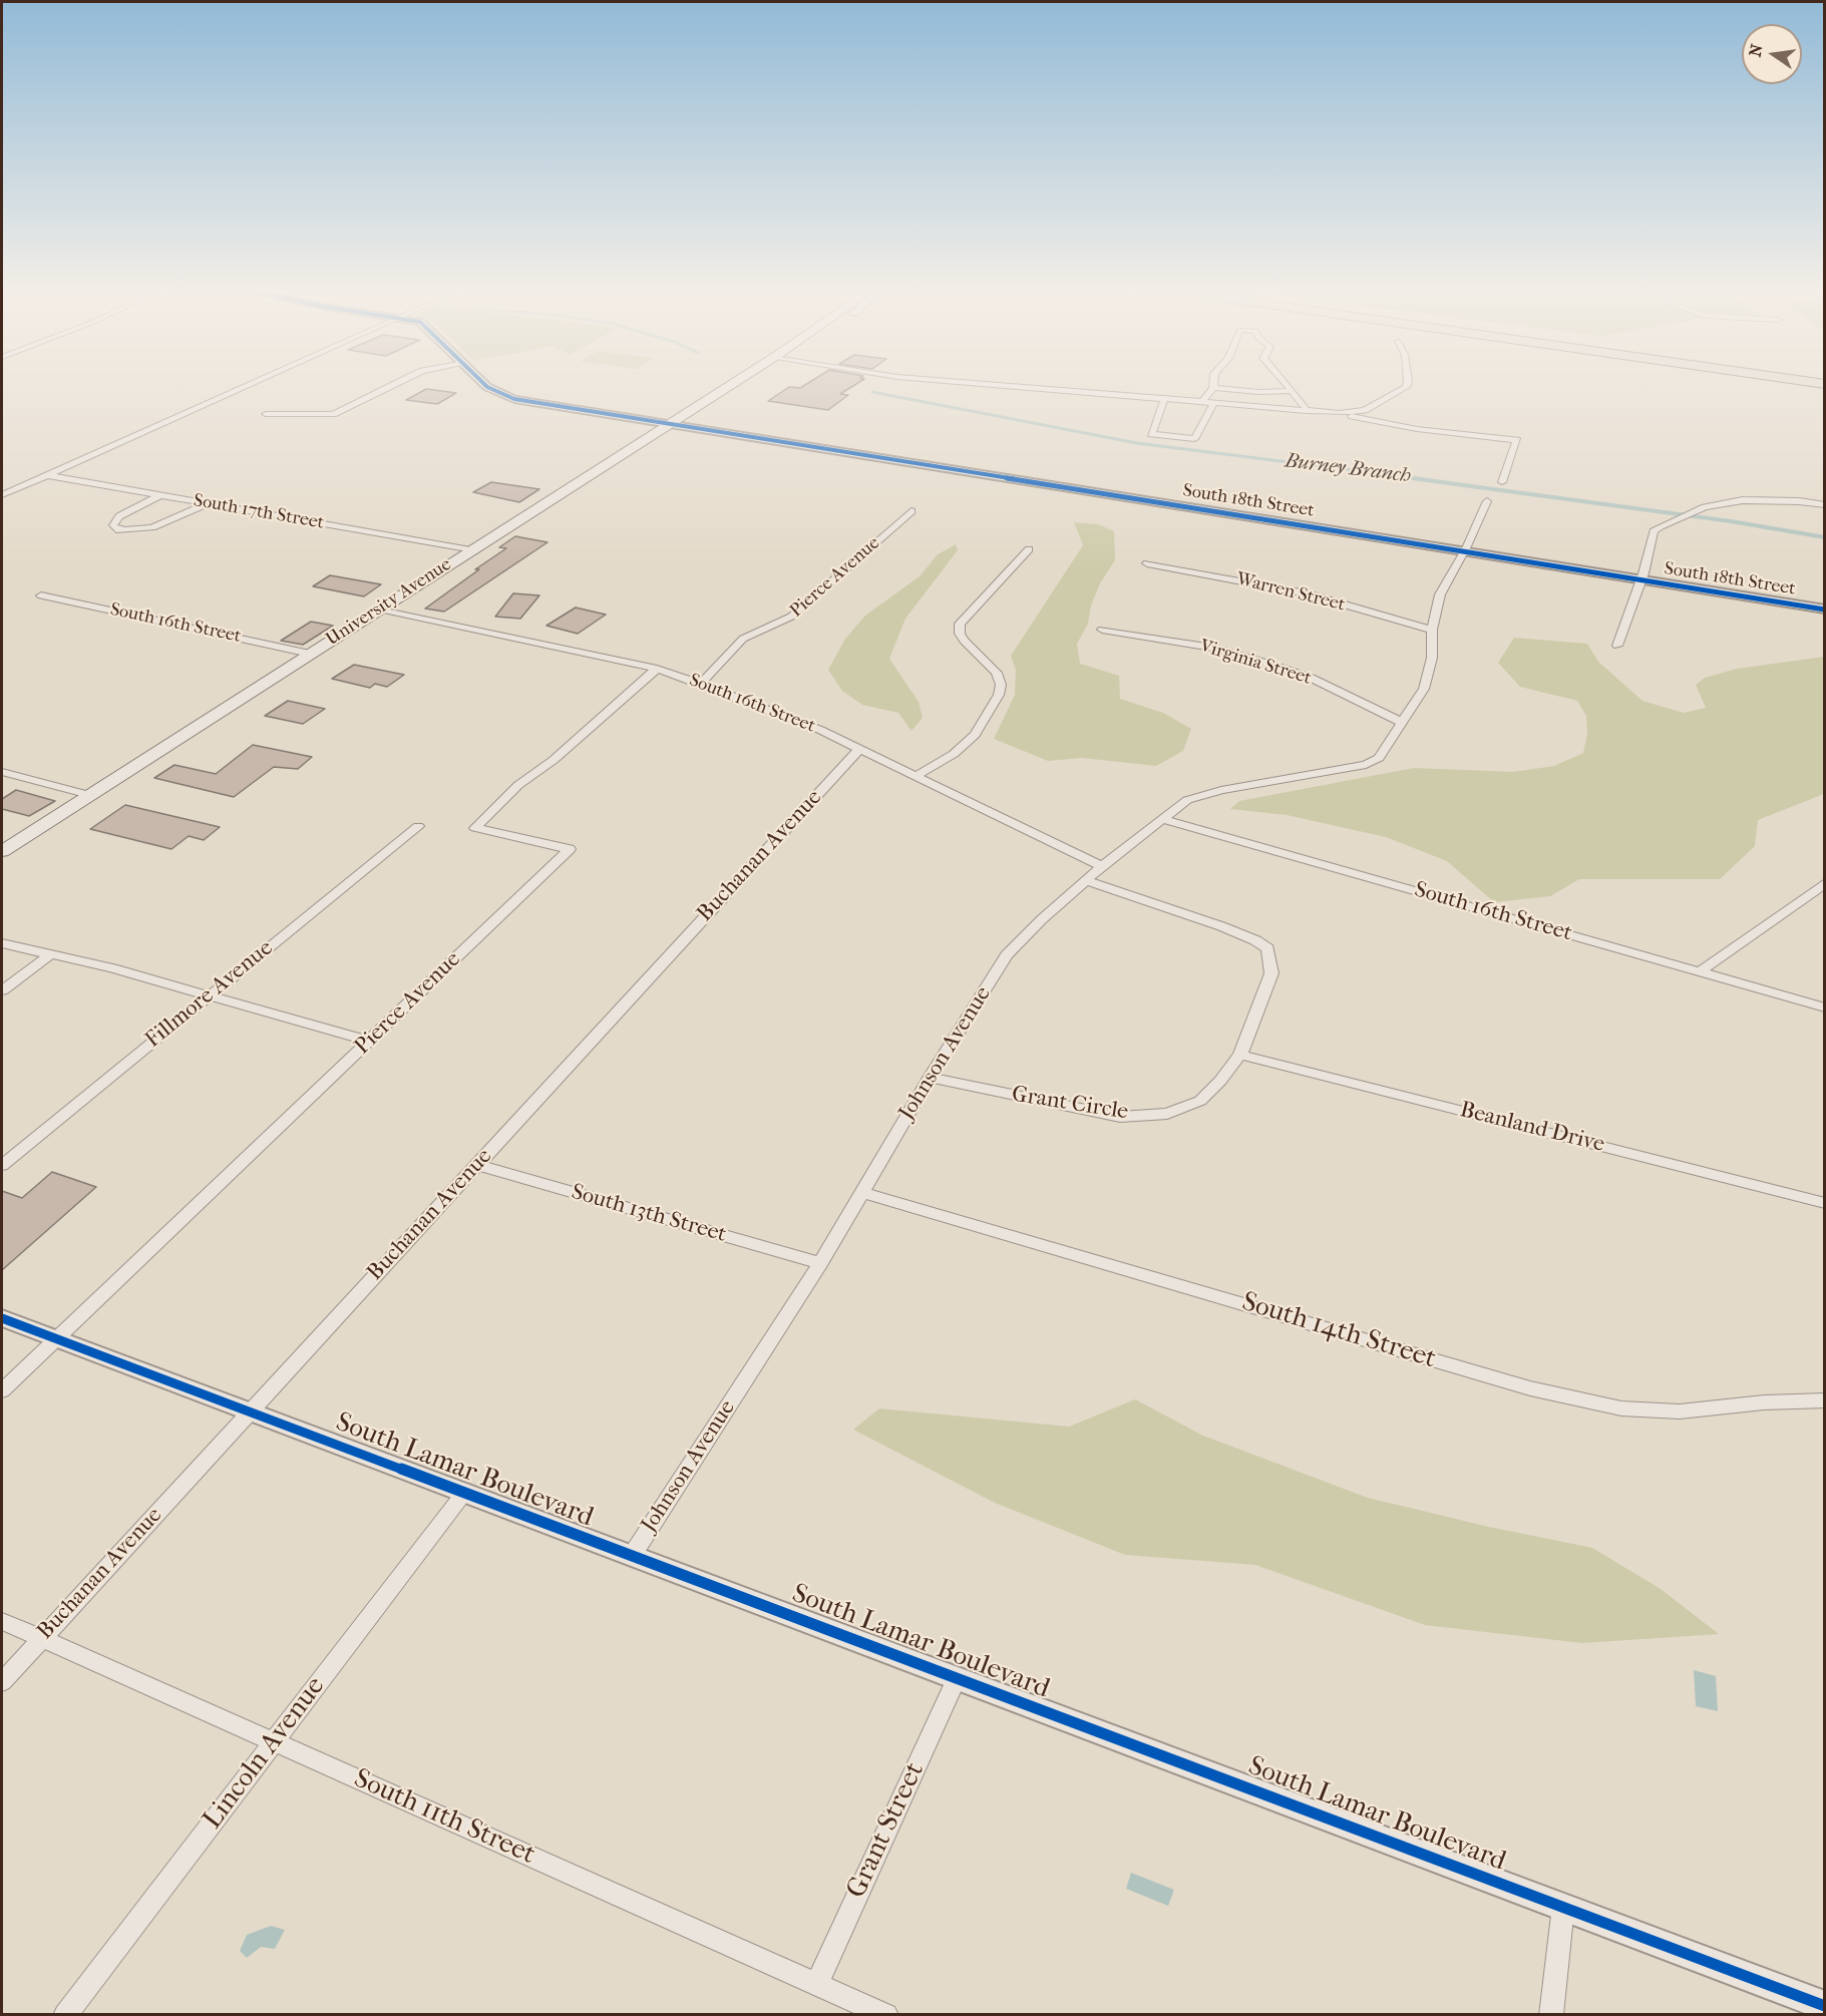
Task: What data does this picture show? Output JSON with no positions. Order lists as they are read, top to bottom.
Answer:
{
  "streets": {
    "main road": ["University Avenue"],
    "street": [
      "South 18th Street",
      "South 17th Street",
      "Pierce Avenue",
      "Warren Street",
      "South 16th Street",
      "Virginia Street",
      "Buchanan Avenue",
      "Fillmore Avenue",
      "Johnson Avenue",
      "Grant Circle",
      "Beanland Drive",
      "South 13th Street",
      "South 14th Street",
      "South Lamar Boulevard",
      "Lincoln Avenue",
      "South 11th Street",
      "Grant Street"
    ]
  },
  "crossings": [
    ["South 18th Street", "University Avenue"],
    ["South 18th Street", "Johnson Avenue"],
    ["South 17th Street", "University Avenue"],
    ["Pierce Avenue", "South 16th Street"],
    ["Pierce Avenue", "South Lamar Boulevard"],
    ["Warren Street", "Johnson Avenue"],
    ["University Avenue", "South 16th Street"],
    ["South 16th Street", "Buchanan Avenue"],
    ["South 16th Street", "Johnson Avenue"],
    ["Virginia Street", "Johnson Avenue"],
    ["Buchanan Avenue", "South 13th Street"],
    ["Buchanan Avenue", "South Lamar Boulevard"],
    ["Buchanan Avenue", "South 11th Street"],
    ["Johnson Avenue", "Grant Circle"],
    ["Johnson Avenue", "South 13th Street"],
    ["Johnson Avenue", "South 14th Street"],
    ["Johnson Avenue", "South Lamar Boulevard"],
    ["Grant Circle", "Beanland Drive"],
    ["South Lamar Boulevard", "Lincoln Avenue"],
    ["South Lamar Boulevard", "Grant Street"],
    ["Lincoln Avenue", "South 11th Street"],
    ["South 11th Street", "Grant Street"]
  ],
  "water": ["Burney Branch"],
  "north": "left"
}
